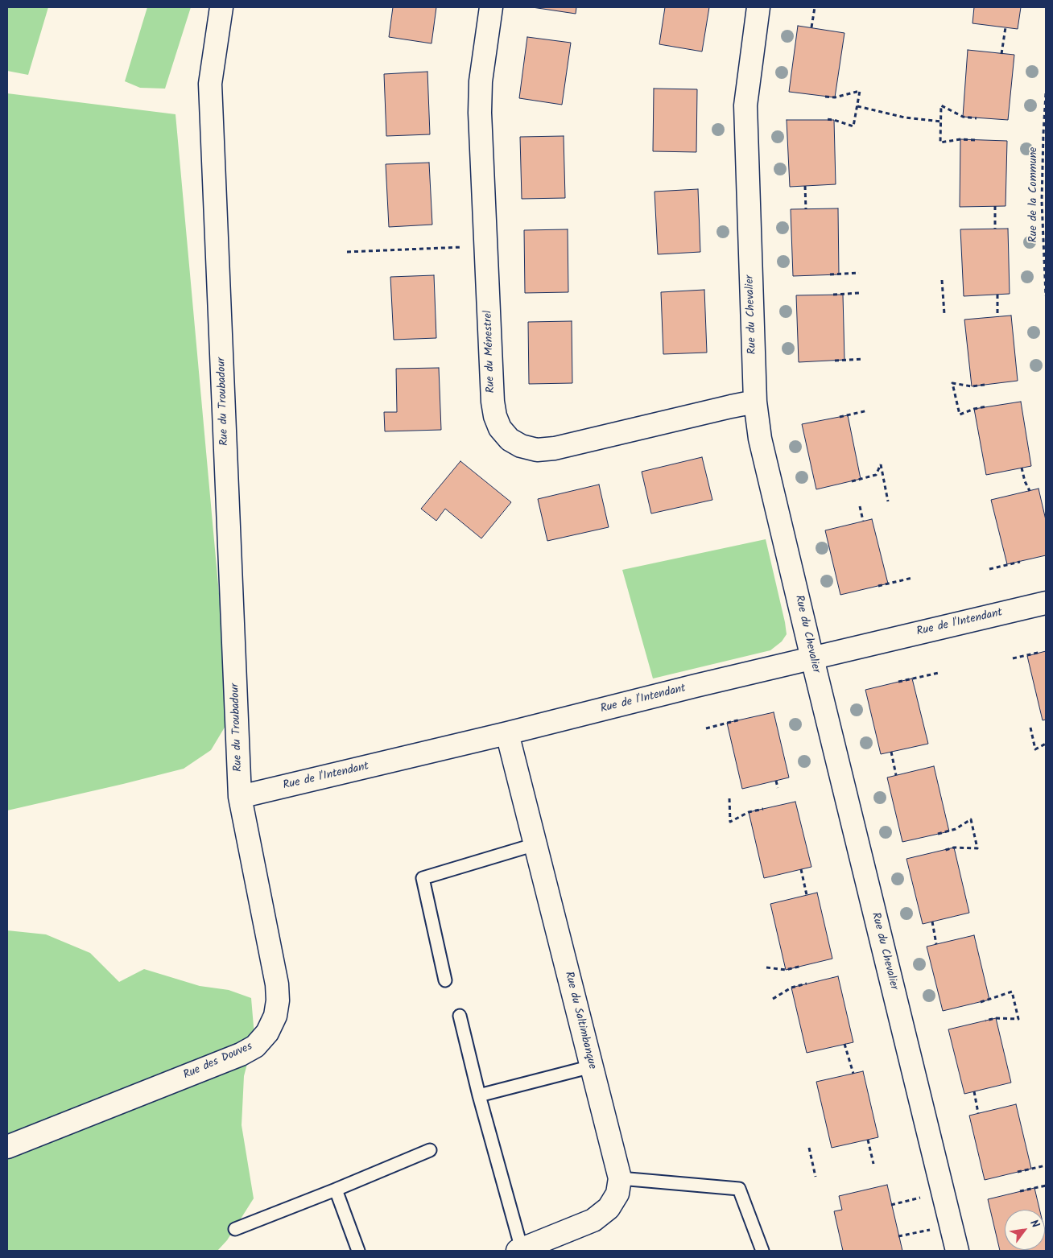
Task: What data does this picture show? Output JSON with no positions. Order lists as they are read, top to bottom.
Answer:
{
  "streets": {
    "street": [
      "Rue du Chevalier",
      "Rue du Ménestrel",
      "Rue du Troubadour",
      "Rue de l'Intendant",
      "Rue du Saltimbanque",
      "Rue des Douves"
    ],
    "path": ["Rue de la Commune"]
  },
  "crossings": [
    ["Rue du Chevalier", "Rue du Ménestrel"],
    ["Rue du Chevalier", "Rue de l'Intendant"],
    ["Rue du Troubadour", "Rue de l'Intendant"],
    ["Rue du Troubadour", "Rue des Douves"],
    ["Rue de l'Intendant", "Rue du Saltimbanque"],
    ["Rue de l'Intendant", "Rue des Douves"]
  ],
  "north": "top right"
}
